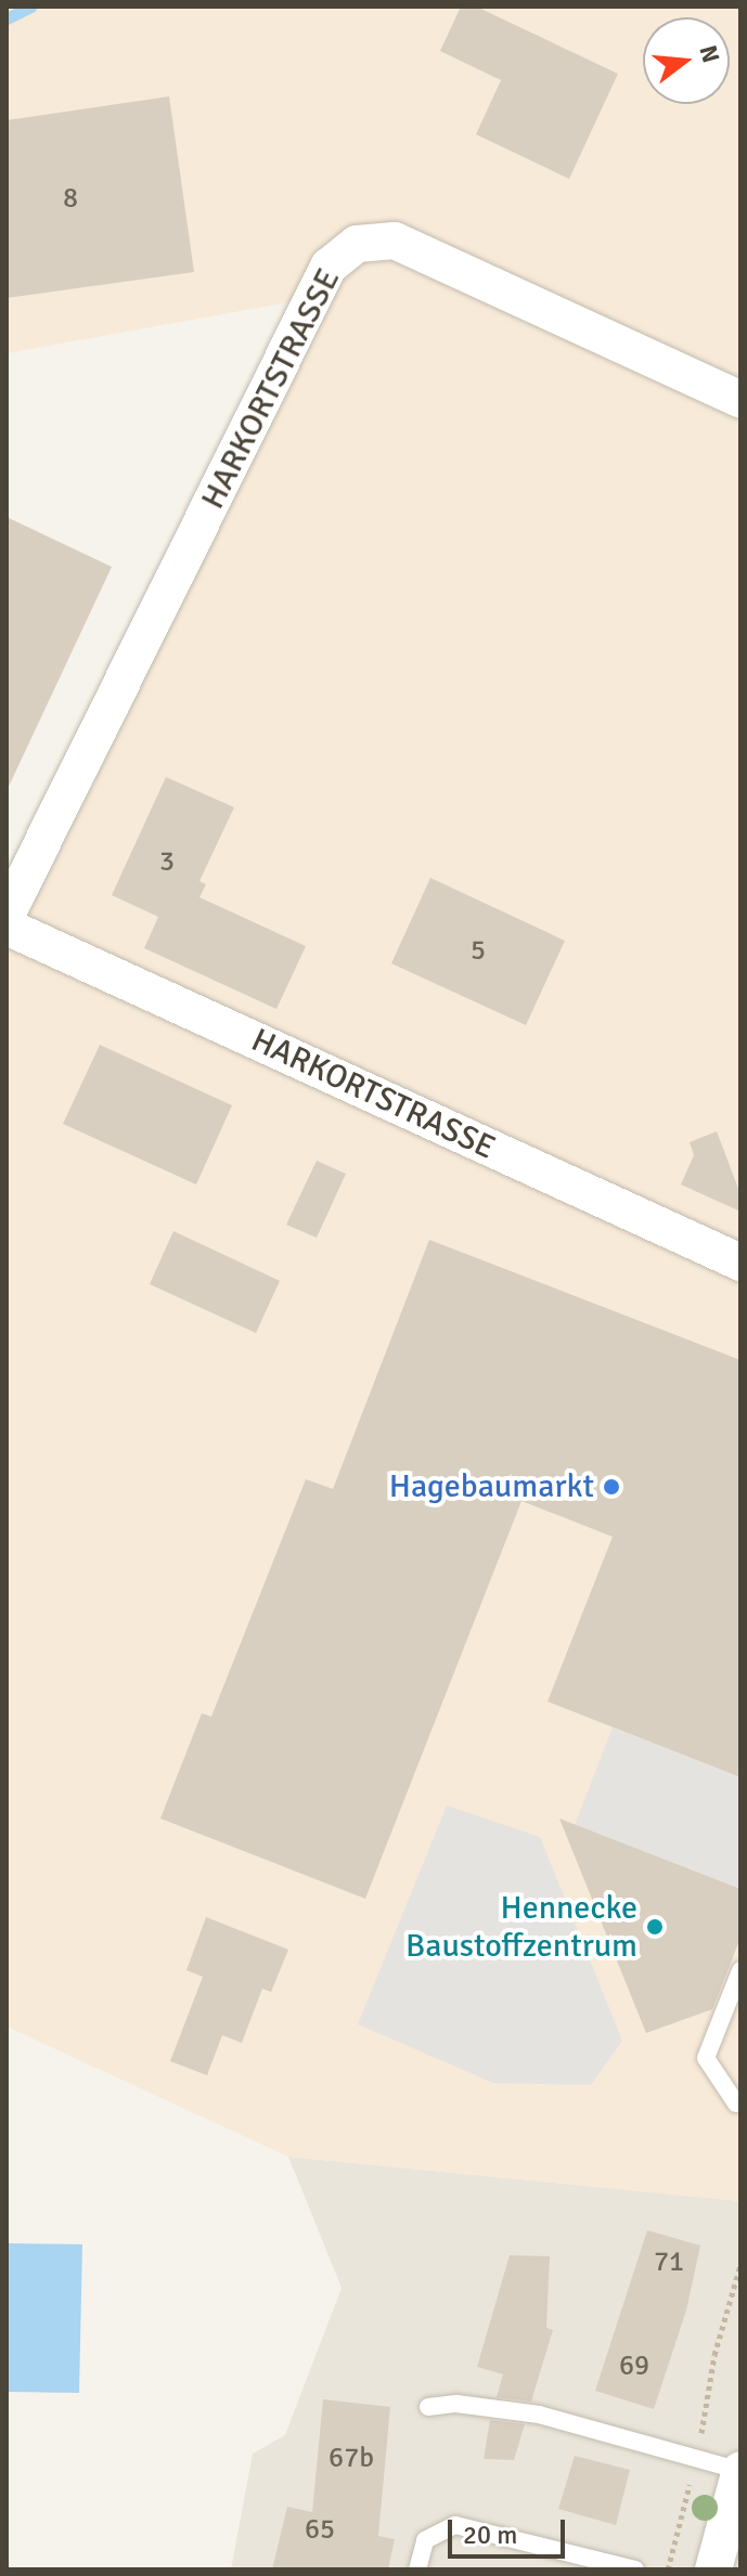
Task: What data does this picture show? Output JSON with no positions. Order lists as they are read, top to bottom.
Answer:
{
  "streets": {
    "street": ["HARKORTSTRASSE"]
  },
  "places": ["Hagebaumarkt", "Hennecke Baustoffzentrum"],
  "house_numbers": [
    "8",
    "3",
    "5",
    "71",
    "69",
    "67b",
    "65"
  ],
  "scale_bar": "20 m",
  "north": "right"
}
